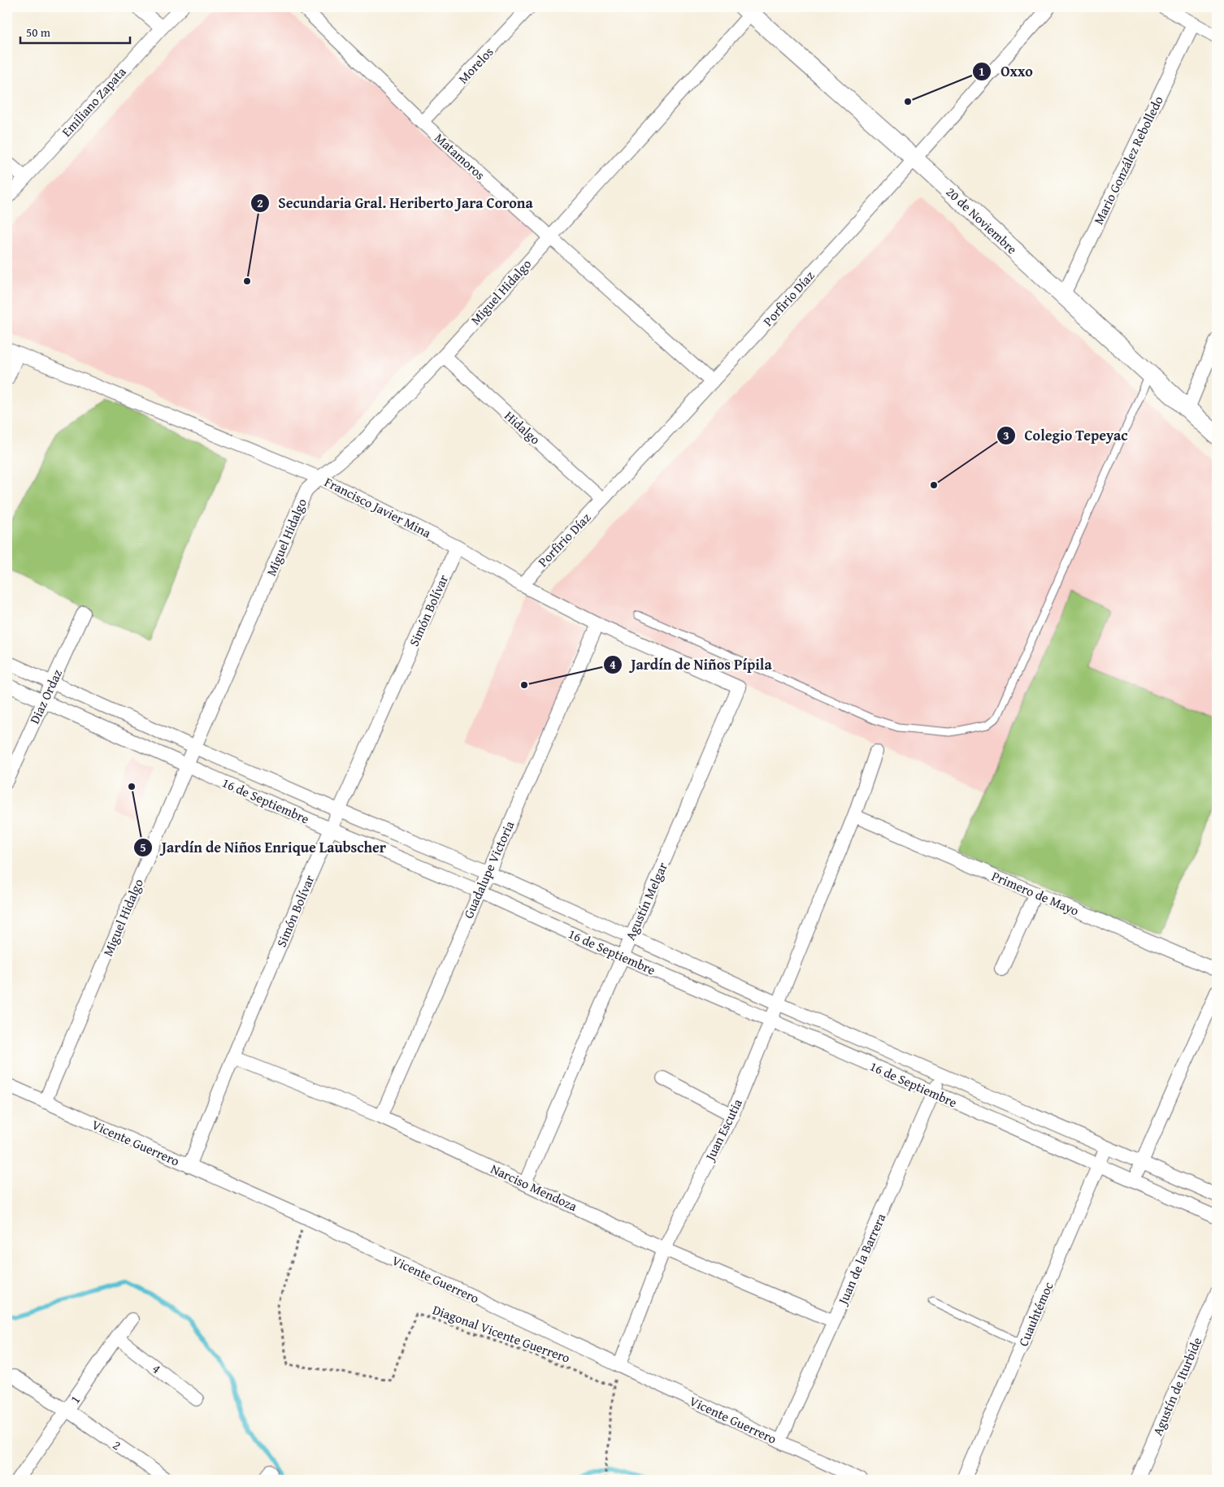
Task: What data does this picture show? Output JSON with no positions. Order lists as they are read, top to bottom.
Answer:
{
  "streets": {
    "main road": ["20 de Noviembre"],
    "street": [
      "Morelos",
      "Emiliano Zapata",
      "Matamoros",
      "Mario González Rebolledo",
      "Miguel Hidalgo",
      "Porfirio Díaz",
      "Hidalgo",
      "Francisco Javier Mina",
      "Simón Bolívar",
      "Diaz Ordaz",
      "16 de Septiembre",
      "Guadalupe Victoria",
      "Primero de Mayo",
      "Agustín Melgar",
      "Juan Escutia",
      "Vicente Guerrero",
      "Narciso Mendoza",
      "Juan de la Barrera",
      "Cuauhtémoc",
      "4",
      "Agustín de Iturbide",
      "1",
      "2"
    ],
    "path": ["Diagonal Vicente Guerrero"]
  },
  "crossings": [
    ["Morelos", "Matamoros"],
    ["Matamoros", "Miguel Hidalgo"],
    ["Matamoros", "Porfirio Díaz"],
    ["Mario González Rebolledo", "20 de Noviembre"],
    ["20 de Noviembre", "Miguel Hidalgo"],
    ["20 de Noviembre", "Porfirio Díaz"],
    ["Miguel Hidalgo", "Hidalgo"],
    ["Miguel Hidalgo", "Francisco Javier Mina"],
    ["Miguel Hidalgo", "16 de Septiembre"],
    ["Miguel Hidalgo", "Vicente Guerrero"],
    ["Porfirio Díaz", "Hidalgo"],
    ["Porfirio Díaz", "Francisco Javier Mina"],
    ["Francisco Javier Mina", "Simón Bolívar"],
    ["Francisco Javier Mina", "Guadalupe Victoria"],
    ["Francisco Javier Mina", "Agustín Melgar"],
    ["Simón Bolívar", "16 de Septiembre"],
    ["Simón Bolívar", "Vicente Guerrero"],
    ["Simón Bolívar", "Narciso Mendoza"],
    ["Diaz Ordaz", "16 de Septiembre"],
    ["16 de Septiembre", "Guadalupe Victoria"],
    ["16 de Septiembre", "Agustín Melgar"],
    ["16 de Septiembre", "Juan Escutia"],
    ["16 de Septiembre", "Juan de la Barrera"],
    ["16 de Septiembre", "Cuauhtémoc"],
    ["Guadalupe Victoria", "Narciso Mendoza"],
    ["Primero de Mayo", "Juan Escutia"],
    ["Agustín Melgar", "Narciso Mendoza"],
    ["Juan Escutia", "Vicente Guerrero"],
    ["Juan Escutia", "Narciso Mendoza"],
    ["Vicente Guerrero", "Juan de la Barrera"],
    ["Vicente Guerrero", "Diagonal Vicente Guerrero"],
    ["Narciso Mendoza", "Juan de la Barrera"],
    ["4", "1"],
    ["1", "2"]
  ],
  "places": [
    "Oxxo",
    "Secundaria Gral. Heriberto Jara Corona",
    "Colegio Tepeyac",
    "Jardín de Niños Pípila",
    "Jardín de Niños Enrique Laubscher"
  ],
  "scale_bar": "50 m"
}
